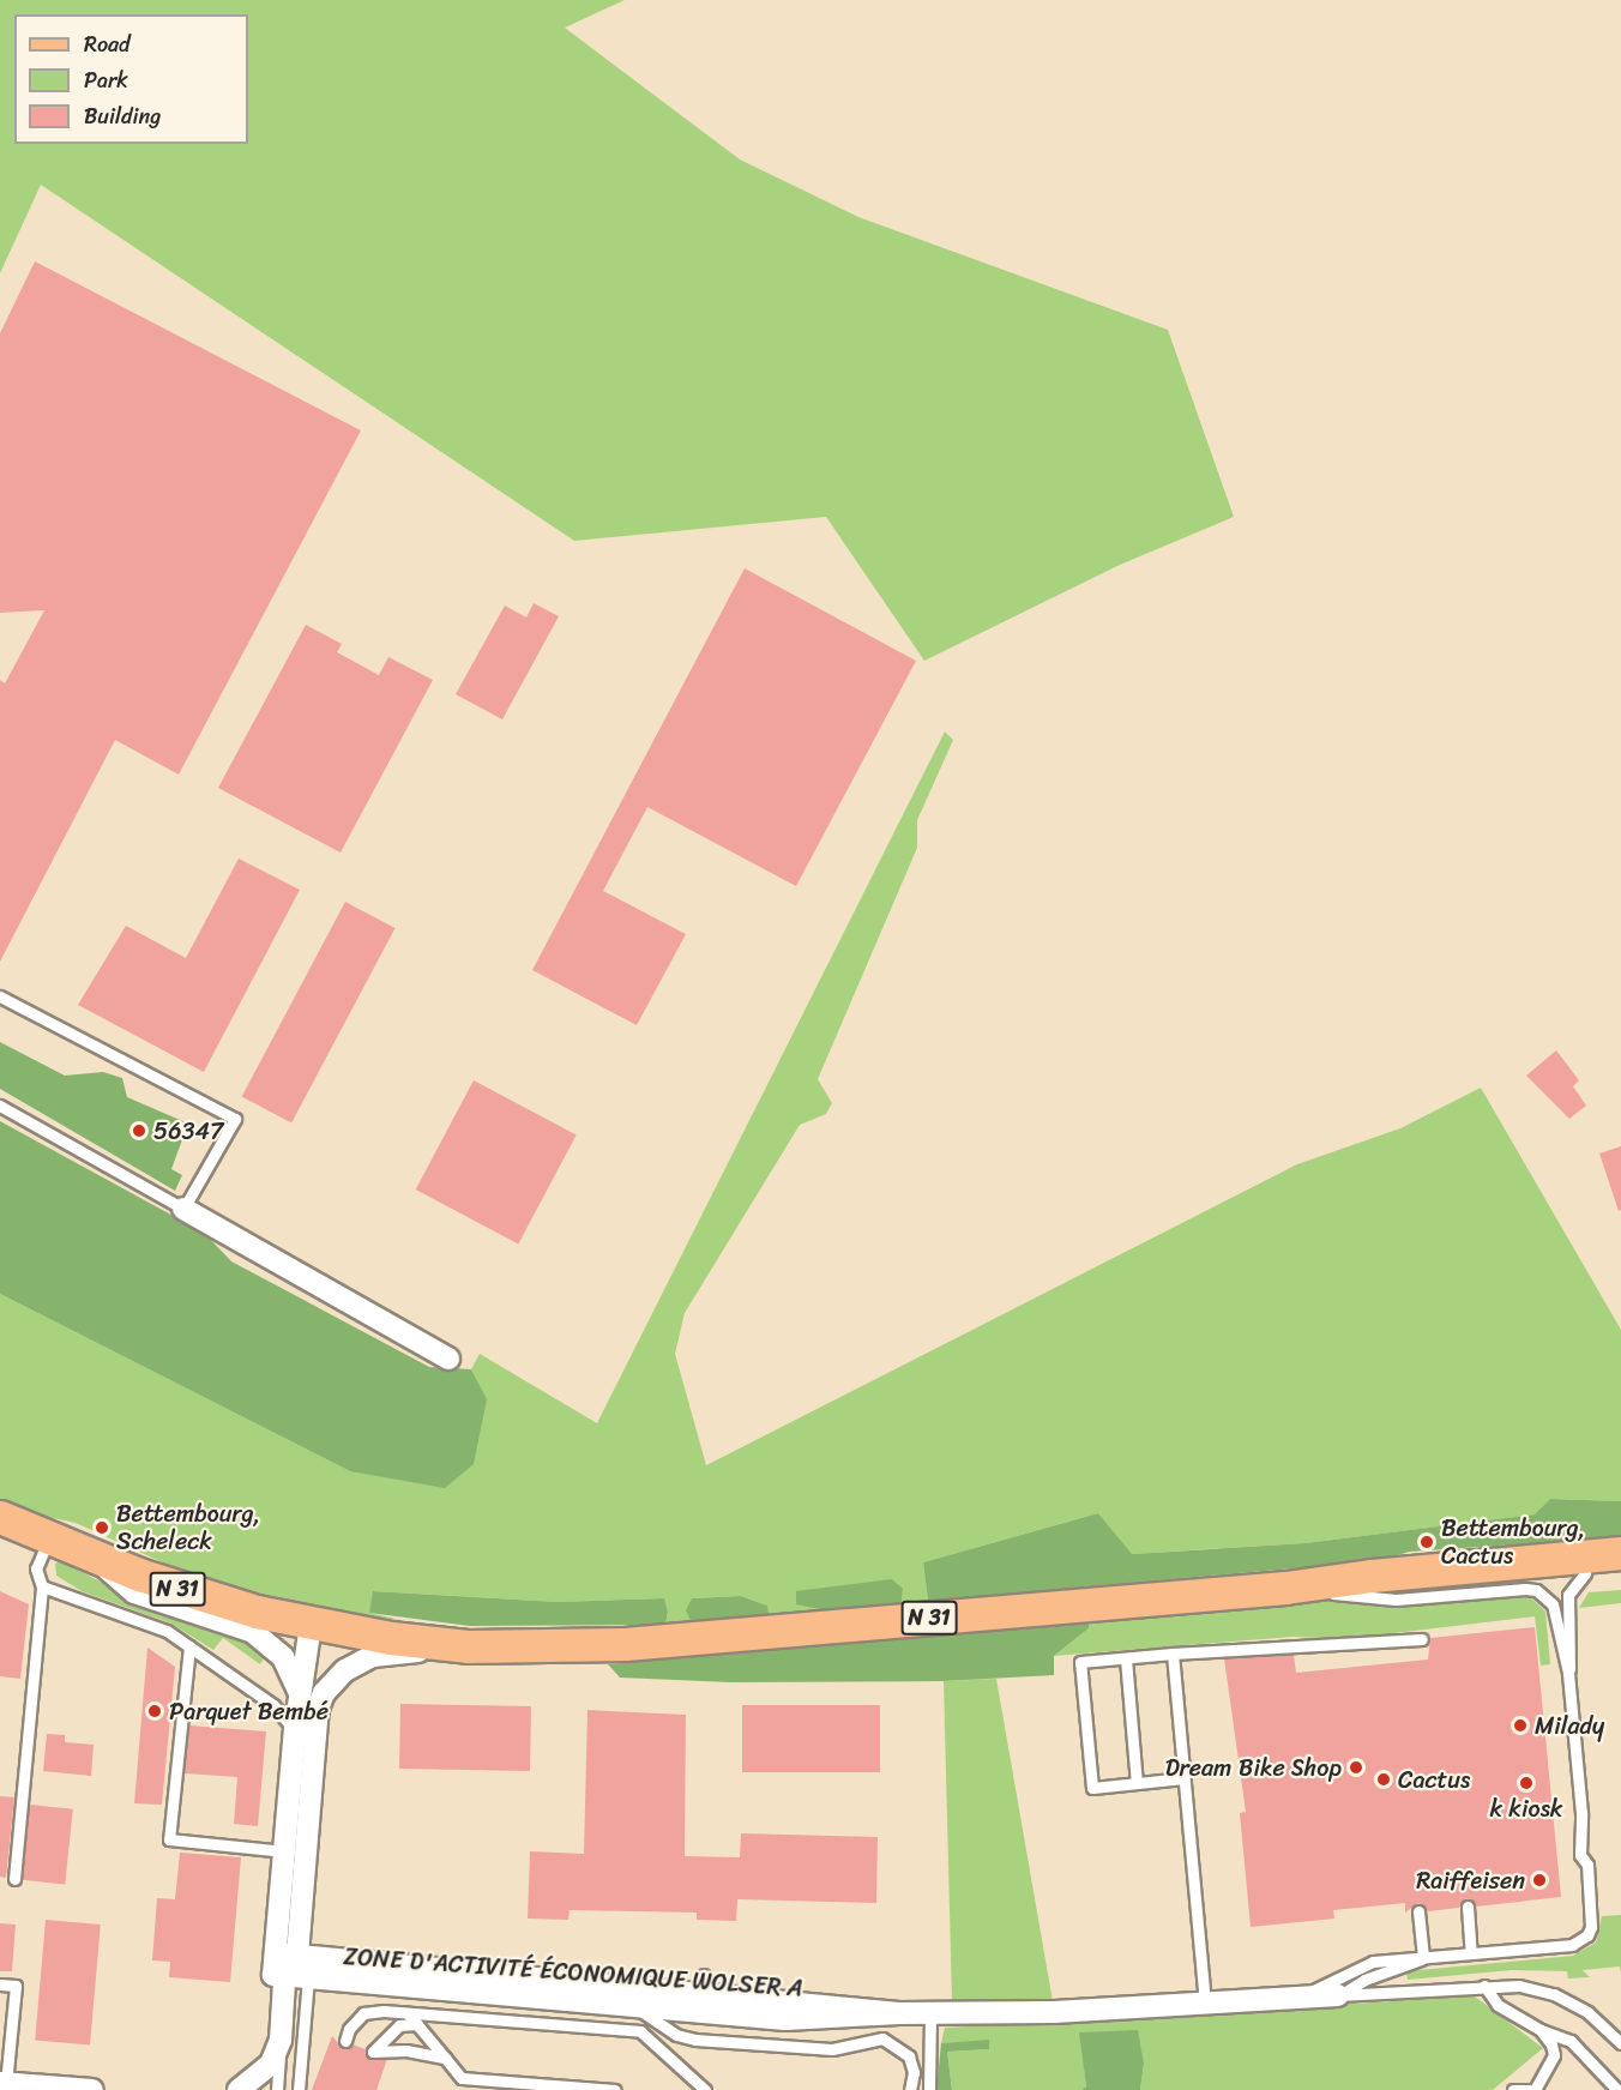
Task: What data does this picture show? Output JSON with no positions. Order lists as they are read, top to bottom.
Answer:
{
  "streets": {
    "main road": ["N 31"],
    "street": ["ZONE D'ACTIVITÉ ÉCONOMIQUE WOLSER A"]
  },
  "crossings": [
    ["N 31", "ZONE D'ACTIVITÉ ÉCONOMIQUE WOLSER A"]
  ],
  "places": [
    "56347",
    "Bettembourg, Scheleck",
    "Bettembourg, Cactus",
    "Parquet Bembé",
    "Milady",
    "Dream Bike Shop",
    "Cactus",
    "k kiosk",
    "Raiffeisen"
  ],
  "legend": ["Road", "Park", "Building"]
}
